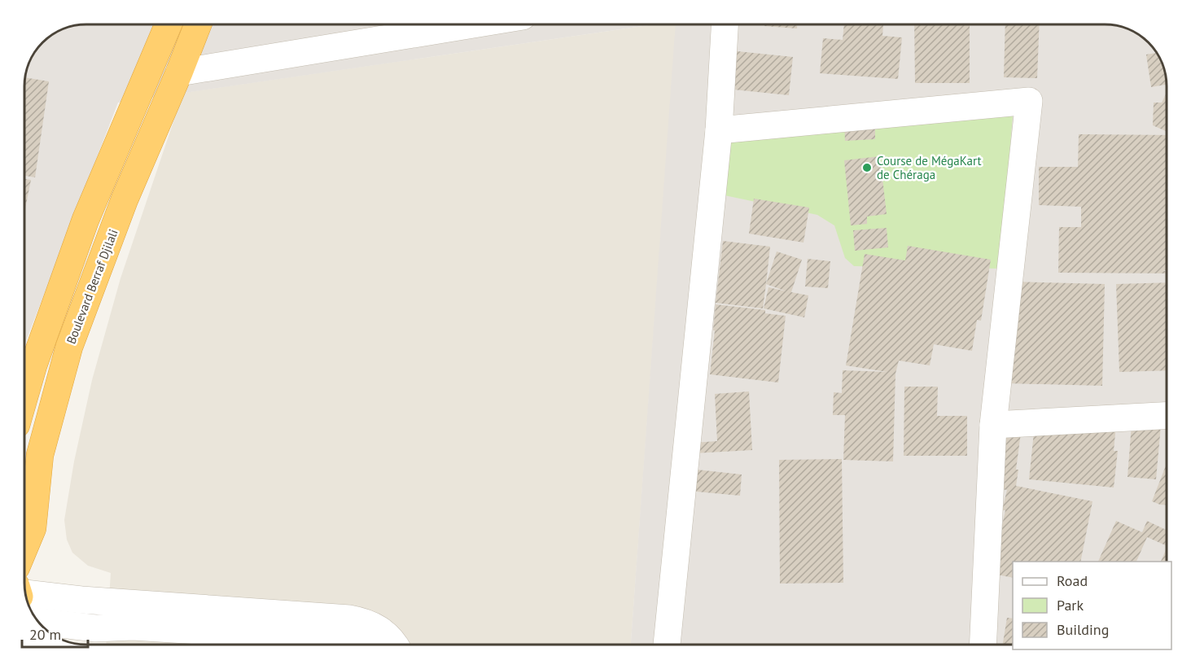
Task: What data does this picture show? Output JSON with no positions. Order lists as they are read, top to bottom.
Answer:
{
  "streets": {
    "highway": ["Boulevard Berraf Djilali"]
  },
  "places": ["Course de MégaKart de Chéraga"],
  "legend": ["Road", "Park", "Building"],
  "scale_bar": "20 m"
}
